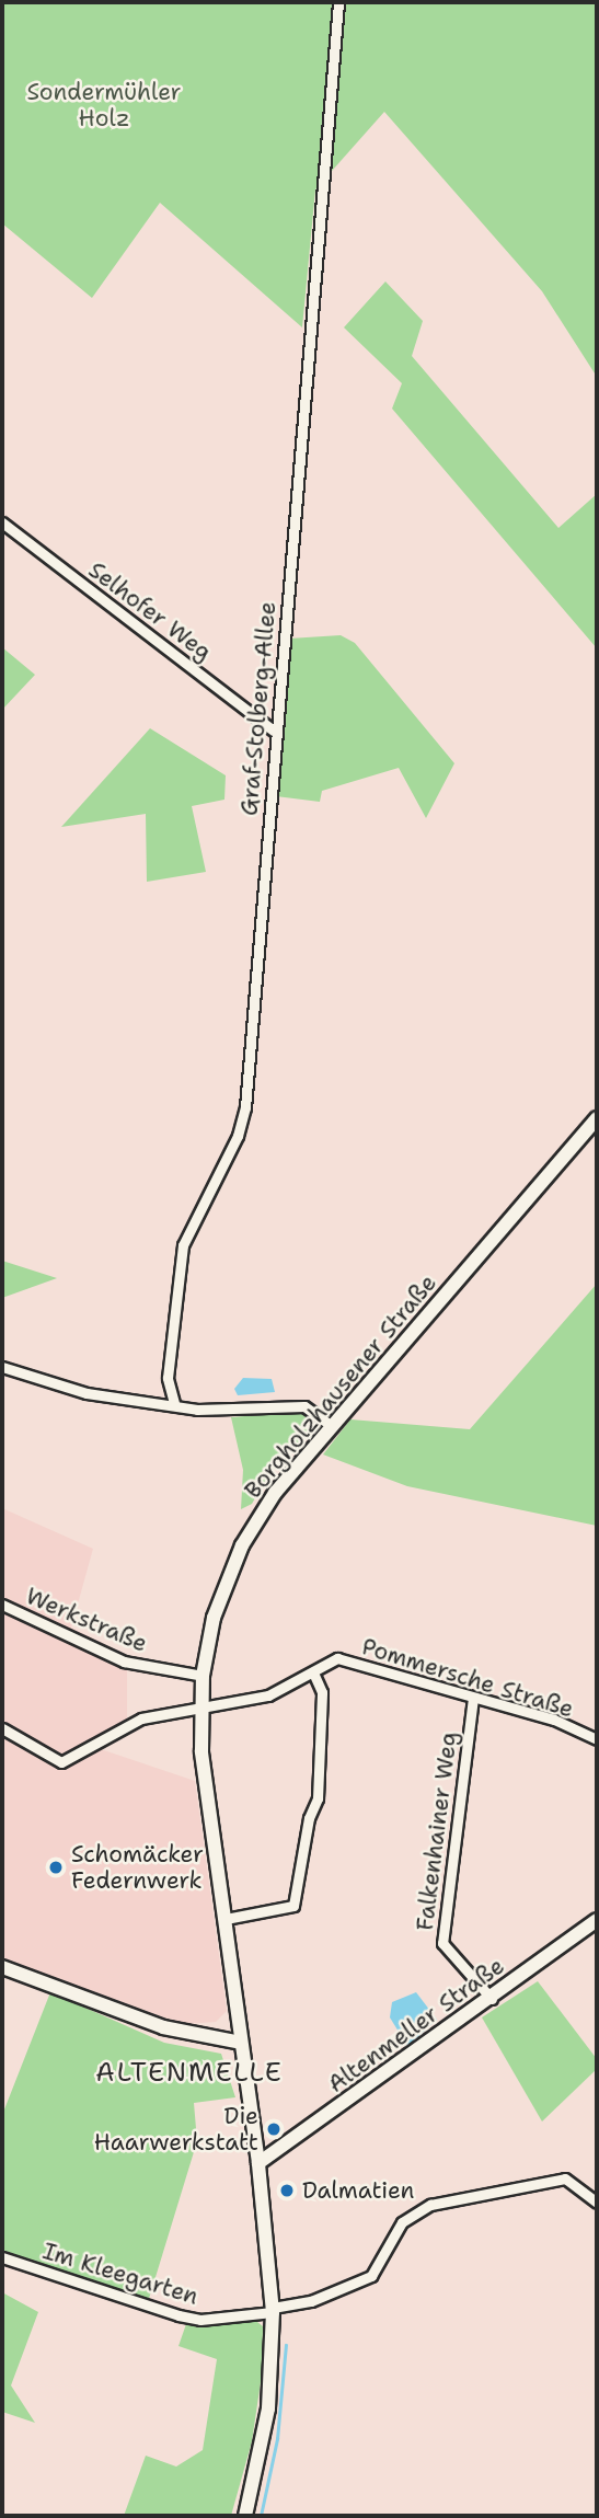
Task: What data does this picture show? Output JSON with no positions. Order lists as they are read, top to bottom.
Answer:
{
  "streets": {
    "main road": ["Borgholzhausener Straße", "Altenmeller Straße"],
    "street": [
      "Selhofer Weg",
      "Graf-Stolberg-Allee",
      "Werkstraße",
      "Pommersche Straße",
      "Falkenhainer Weg",
      "Im Kleegarten"
    ]
  },
  "crossings": [
    ["Selhofer Weg", "Graf-Stolberg-Allee"],
    ["Borgholzhausener Straße", "Werkstraße"],
    ["Borgholzhausener Straße", "Pommersche Straße"],
    ["Borgholzhausener Straße", "Altenmeller Straße"],
    ["Borgholzhausener Straße", "Im Kleegarten"],
    ["Pommersche Straße", "Falkenhainer Weg"],
    ["Falkenhainer Weg", "Altenmeller Straße"]
  ],
  "districts": ["ALTENMELLE"],
  "parks": ["Sondermühler Holz"],
  "places": ["Schomäcker Federnwerk", "Die Haarwerkstatt", "Dalmatien"]
}
